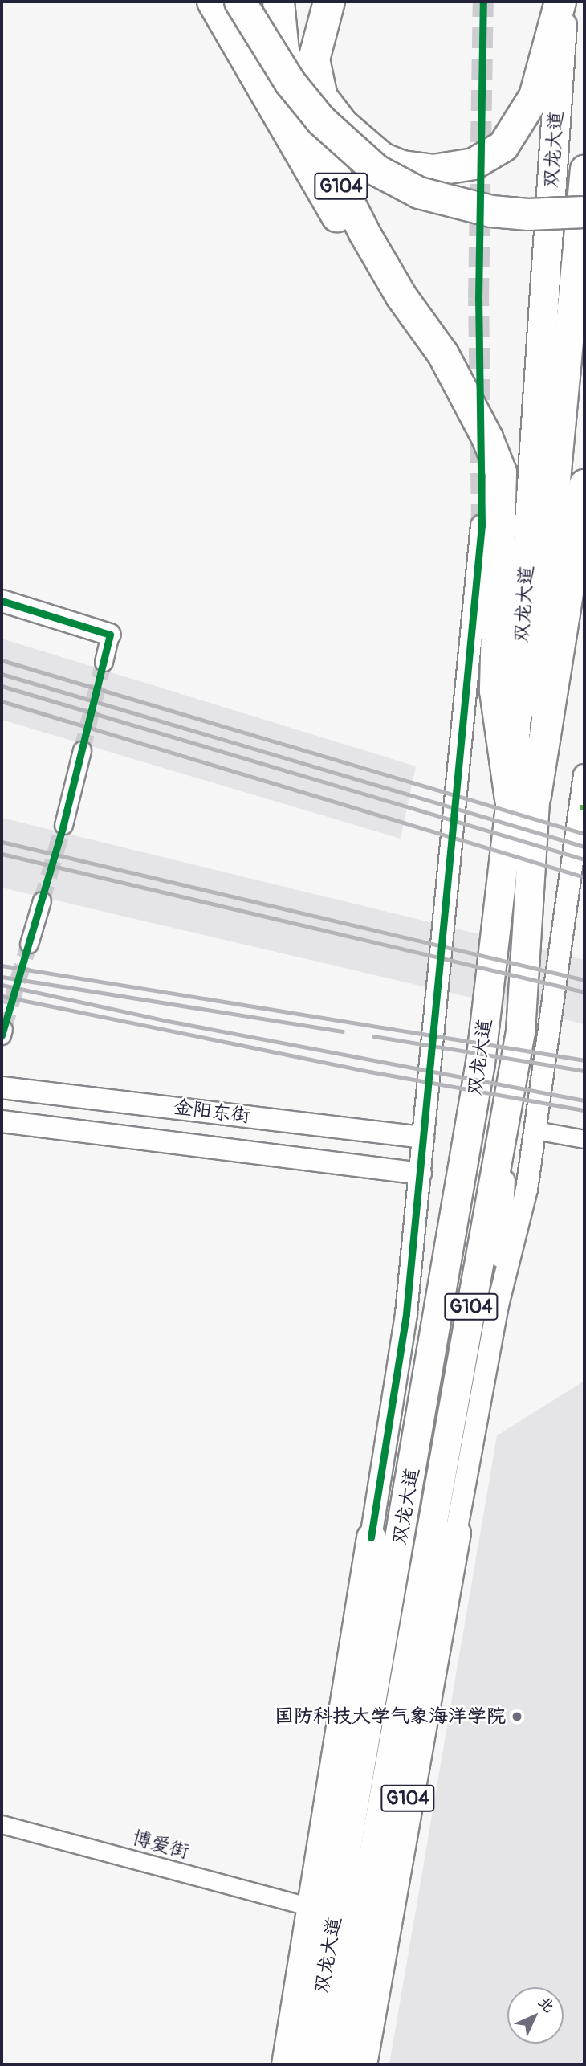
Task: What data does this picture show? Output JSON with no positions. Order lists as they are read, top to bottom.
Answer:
{
  "streets": {
    "highway": ["双龙大道", "G104"],
    "street": ["金阳东街", "博爱街"]
  },
  "crossings": [
    ["双龙大道", "G104"],
    ["双龙大道", "博爱街"]
  ],
  "places": ["国防科技大学气象海洋学院"],
  "north": "top right"
}
